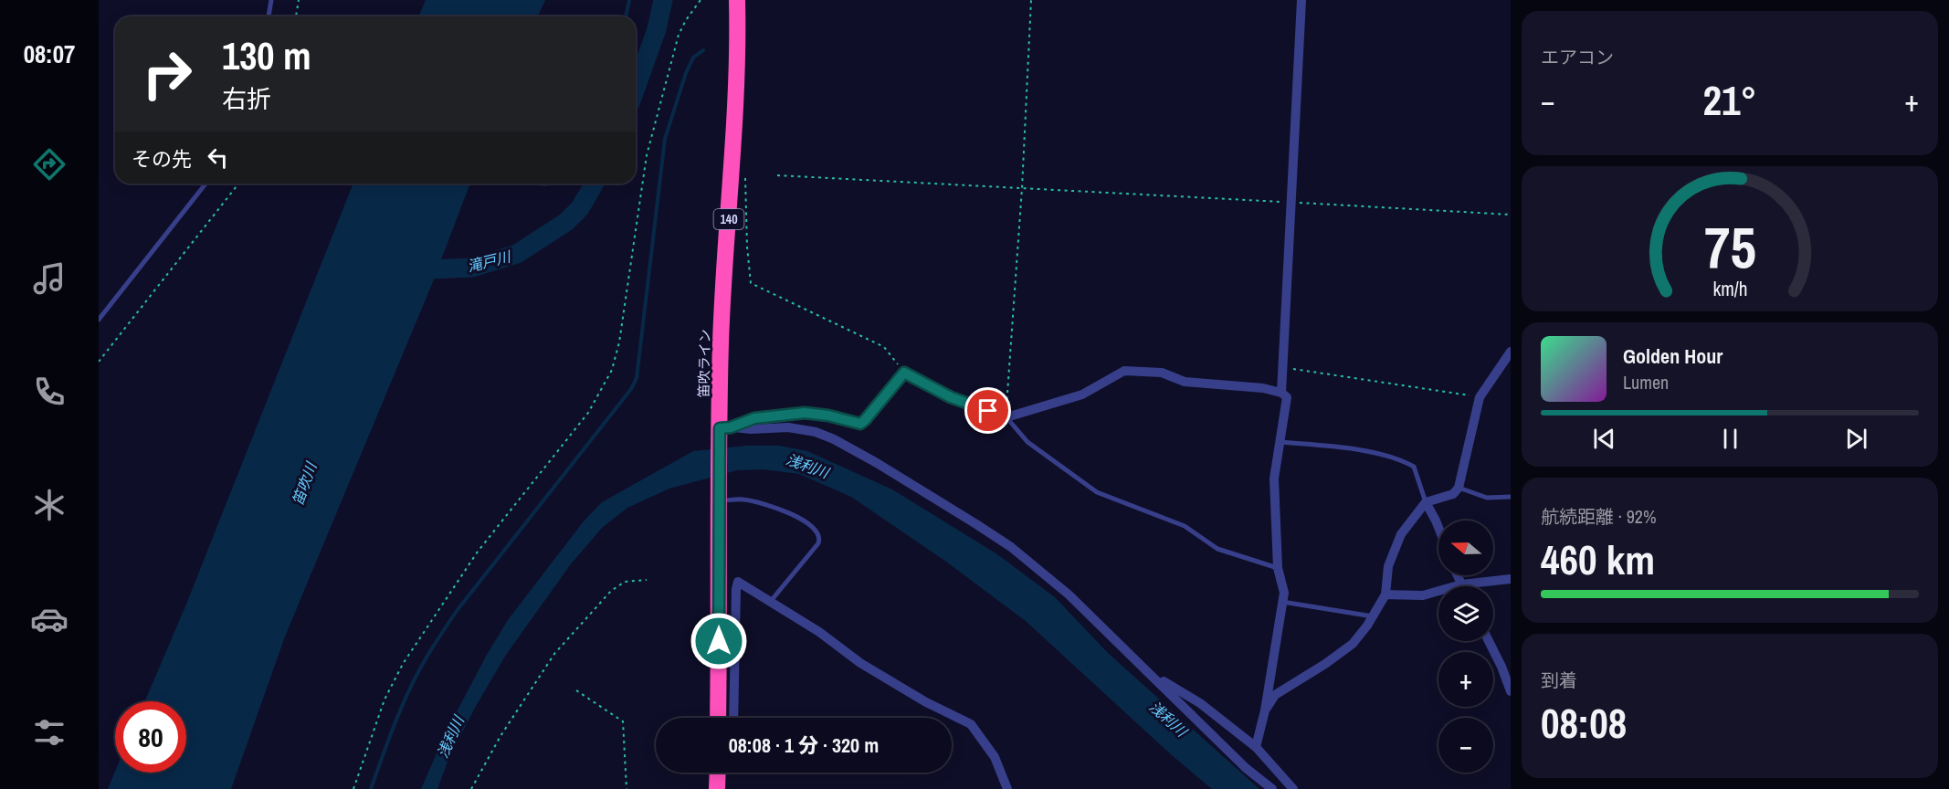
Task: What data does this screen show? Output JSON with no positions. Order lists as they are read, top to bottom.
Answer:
{
  "streets": {
    "highway": ["140", "笛吹ライン"]
  },
  "water": ["滝戸川", "浅利川", "笛吹川"],
  "north": "left",
  "page": {
    "tabs": "08:07",
    "tile": [
      "エアコン",
      ["航続距離 · 92%", "460 km"],
      ["到着", "08:08"]
    ],
    "turn": ["130 m", "右折"],
    "heat": ["−", "21°", "+"],
    "then": "その先",
    "song": ["Golden Hour", "Lumen"],
    "map_buttons": ["+", "−"],
    "limit": "80",
    "trip": "08:08 · 1 分 · 320 m",
    "gauge": ["75", "km/h"]
  }
}
